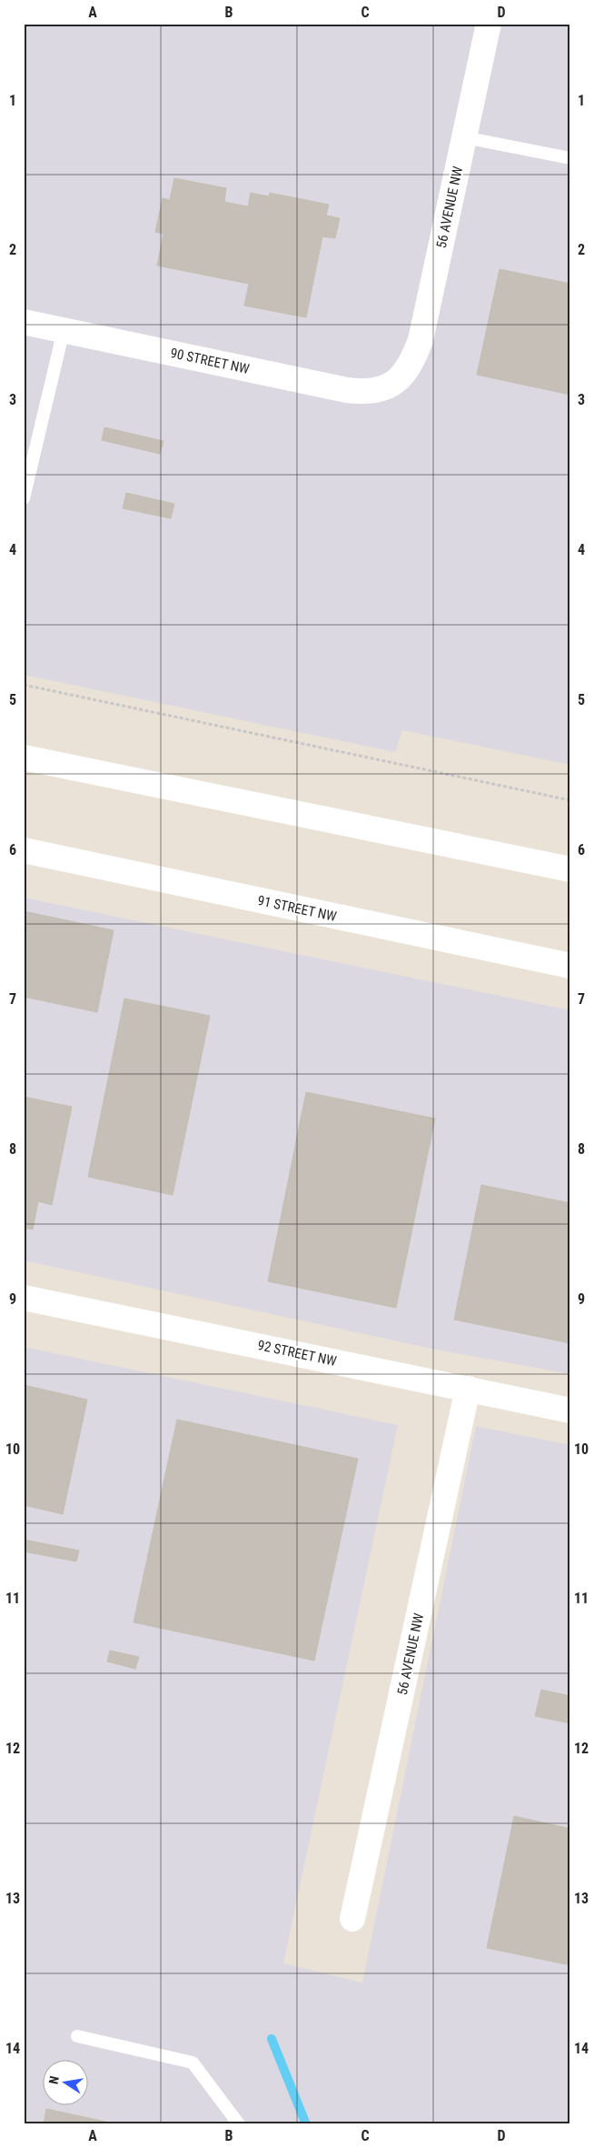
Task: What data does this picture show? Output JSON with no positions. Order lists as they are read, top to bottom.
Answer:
{
  "streets": {
    "street": [
      "56 AVENUE NW",
      "90 STREET NW",
      "91 STREET NW",
      "92 STREET NW"
    ]
  },
  "crossings": [
    ["56 AVENUE NW", "90 STREET NW"],
    ["56 AVENUE NW", "92 STREET NW"]
  ],
  "north": "left",
  "grid": {
    "columns": [
      "A",
      "B",
      "C",
      "D"
    ],
    "rows": [
      "1",
      "2",
      "3",
      "4",
      "5",
      "6",
      "7",
      "8",
      "9",
      "10",
      "11",
      "12",
      "13",
      "14"
    ]
  }
}
